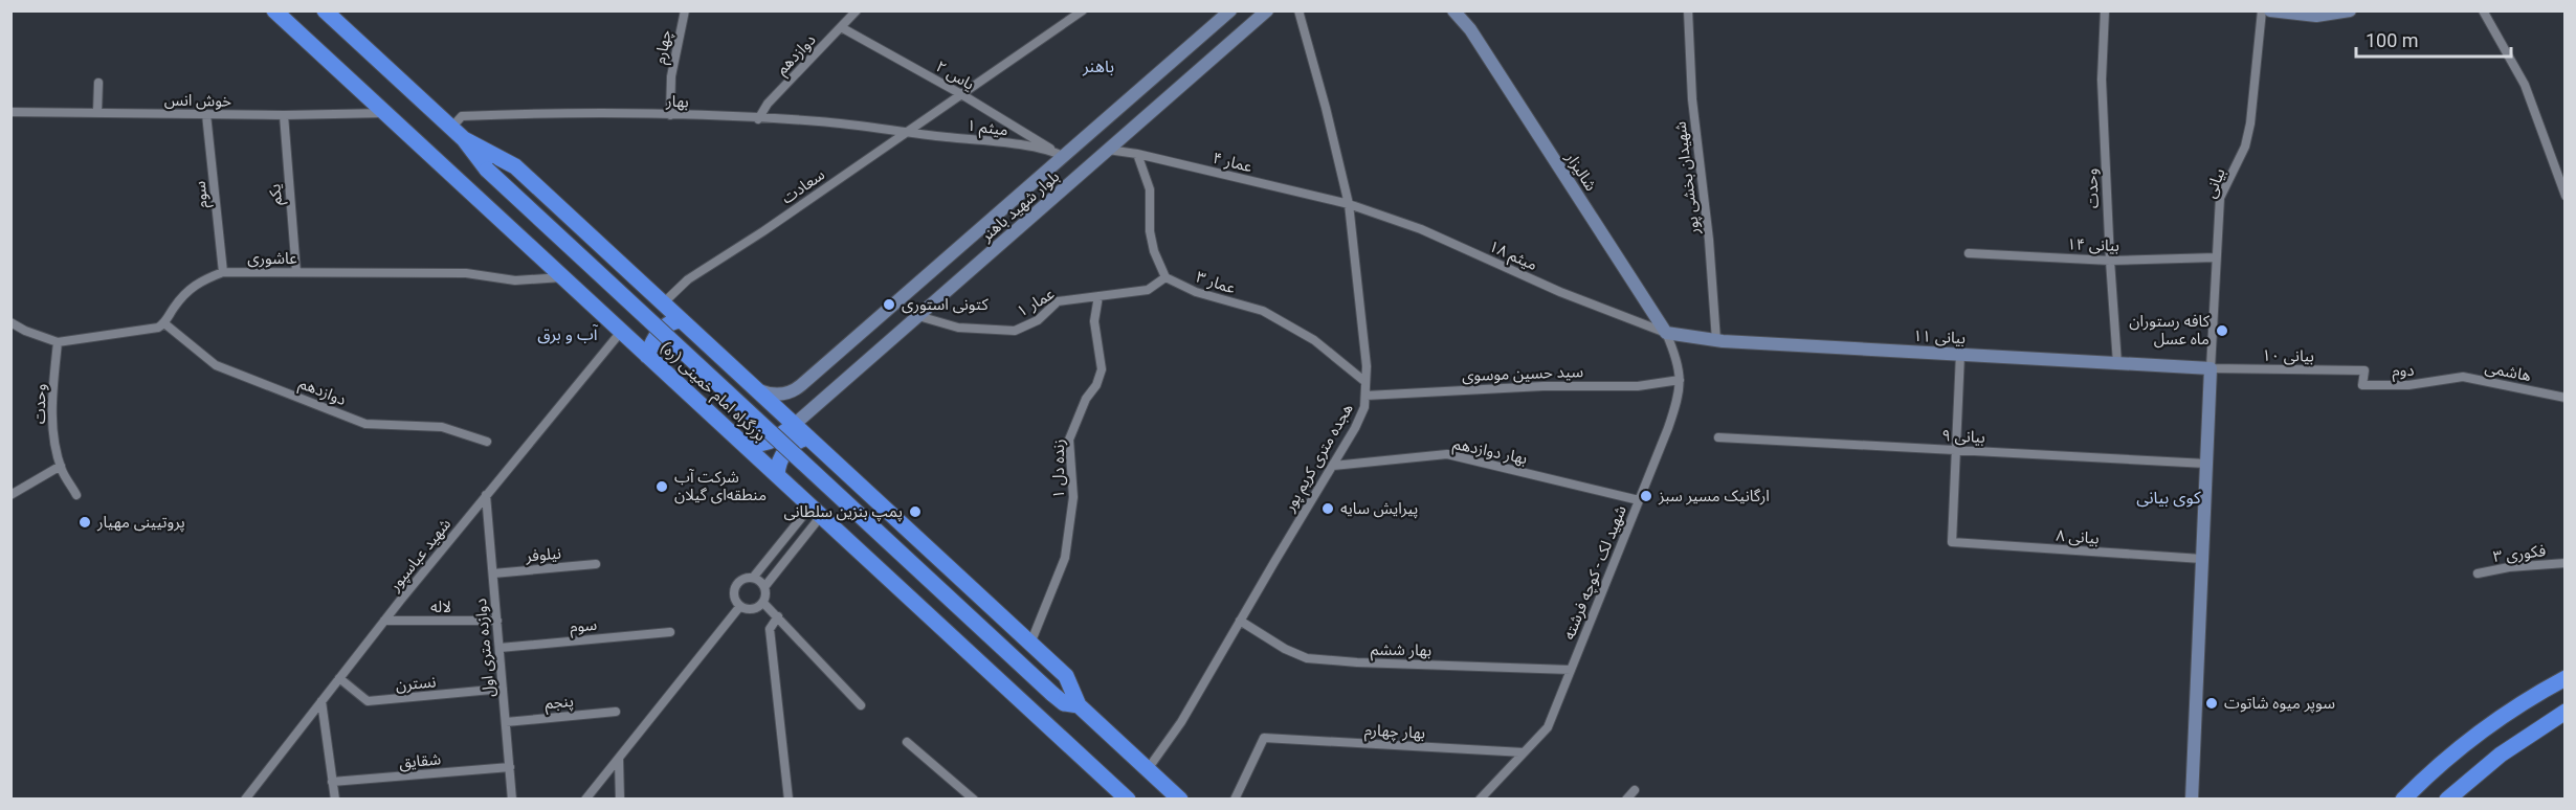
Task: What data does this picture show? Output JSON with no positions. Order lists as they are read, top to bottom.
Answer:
{
  "streets": {
    "highway": ["بزرگراه امام خمینی (ره)"],
    "street": [
      "چهارم",
      "دوازدهم",
      "یاس ۲",
      "خوش انس",
      "بهار",
      "میثم ۱",
      "عمار ۴",
      "شالیزار",
      "شهیدان بخشی پور",
      "بیانی",
      "سعادت",
      "وحدت",
      "سوم",
      "یکم",
      "بلوار شهید باهنر",
      "بیانی ۱۴",
      "میثم ۱۸",
      "عاشوری",
      "عمار ۳",
      "عمار ۱",
      "بیانی ۱۱",
      "بیانی ۱۰",
      "دوم",
      "هاشمی",
      "سید حسین موسوی",
      "بیانی ۹",
      "بهار دوازدهم",
      "هجده متری کریم پور",
      "زنده دل ۱",
      "بیانی ۸",
      "فکوری ۳",
      "شهید عباسپور",
      "نیلوفر",
      "شهید لک - کوچه فرشته",
      "لاله",
      "دوازده متری اول",
      "بهار ششم",
      "نسترن",
      "پنجم",
      "بهار چهارم",
      "شقایق"
    ]
  },
  "crossings": [
    ["چهارم", "بهار"],
    ["دوازدهم", "یاس ۲"],
    ["دوازدهم", "بهار"],
    ["دوازدهم", "عاشوری"],
    ["یاس ۲", "میثم ۱"],
    ["یاس ۲", "سعادت"],
    ["یاس ۲", "بلوار شهید باهنر"],
    ["خوش انس", "سوم"],
    ["خوش انس", "یکم"],
    ["خوش انس", "بزرگراه امام خمینی (ره)"],
    ["بهار", "میثم ۱"],
    ["بهار", "سعادت"],
    ["بهار", "بزرگراه امام خمینی (ره)"],
    ["میثم ۱", "سعادت"],
    ["میثم ۱", "بلوار شهید باهنر"],
    ["عمار ۴", "بلوار شهید باهنر"],
    ["عمار ۴", "میثم ۱۸"],
    ["عمار ۴", "هجده متری کریم پور"],
    ["شالیزار", "میثم ۱۸"],
    ["شالیزار", "بیانی ۱۱"],
    ["شالیزار", "شهید لک - کوچه فرشته"],
    ["شهیدان بخشی پور", "بیانی ۱۱"],
    ["بیانی", "بیانی ۱۴"],
    ["بیانی", "بیانی ۱۱"],
    ["بیانی", "بیانی ۱۰"],
    ["سعادت", "بزرگراه امام خمینی (ره)"],
    ["وحدت", "بیانی ۱۴"],
    ["وحدت", "بیانی ۱۱"],
    ["سوم", "عاشوری"],
    ["سوم", "دوازده متری اول"],
    ["یکم", "عاشوری"],
    ["بلوار شهید باهنر", "عمار ۱"],
    ["بلوار شهید باهنر", "بزرگراه امام خمینی (ره)"],
    ["میثم ۱۸", "بیانی ۱۱"],
    ["میثم ۱۸", "هجده متری کریم پور"],
    ["میثم ۱۸", "شهید لک - کوچه فرشته"],
    ["عاشوری", "بزرگراه امام خمینی (ره)"],
    ["عمار ۳", "عمار ۱"],
    ["عمار ۳", "هجده متری کریم پور"],
    ["عمار ۱", "زنده دل ۱"],
    ["بیانی ۱۱", "بیانی ۱۰"],
    ["بیانی ۱۱", "شهید لک - کوچه فرشته"],
    ["بیانی ۱۰", "دوم"],
    ["دوم", "هاشمی"],
    ["سید حسین موسوی", "هجده متری کریم پور"],
    ["سید حسین موسوی", "شهید لک - کوچه فرشته"],
    ["بزرگراه امام خمینی (ره)", "هجده متری کریم پور"],
    ["بزرگراه امام خمینی (ره)", "زنده دل ۱"],
    ["بزرگراه امام خمینی (ره)", "شهید عباسپور"],
    ["بیانی ۹", "بیانی ۸"],
    ["بهار دوازدهم", "هجده متری کریم پور"],
    ["بهار دوازدهم", "شهید لک - کوچه فرشته"],
    ["هجده متری کریم پور", "بهار ششم"],
    ["شهید عباسپور", "لاله"],
    ["شهید عباسپور", "دوازده متری اول"],
    ["شهید عباسپور", "نسترن"],
    ["نیلوفر", "دوازده متری اول"],
    ["شهید لک - کوچه فرشته", "بهار ششم"],
    ["شهید لک - کوچه فرشته", "بهار چهارم"],
    ["لاله", "دوازده متری اول"],
    ["دوازده متری اول", "نسترن"],
    ["دوازده متری اول", "پنجم"],
    ["دوازده متری اول", "شقایق"]
  ],
  "districts": ["باهنر", "آب و برق", "کوی بیانی"],
  "places": [
    "کتونی استوری",
    "کافه رستوران ماه عسل",
    "شرکت آب منطقه‌ای گیلان",
    "ارگانیک مسیر سبز",
    "پیرایش سایه",
    "پمپ بنزین سلطانی",
    "پروتیینی مهیار",
    "سوپر میوه شاتوت"
  ],
  "scale_bar": "100 m"
}
